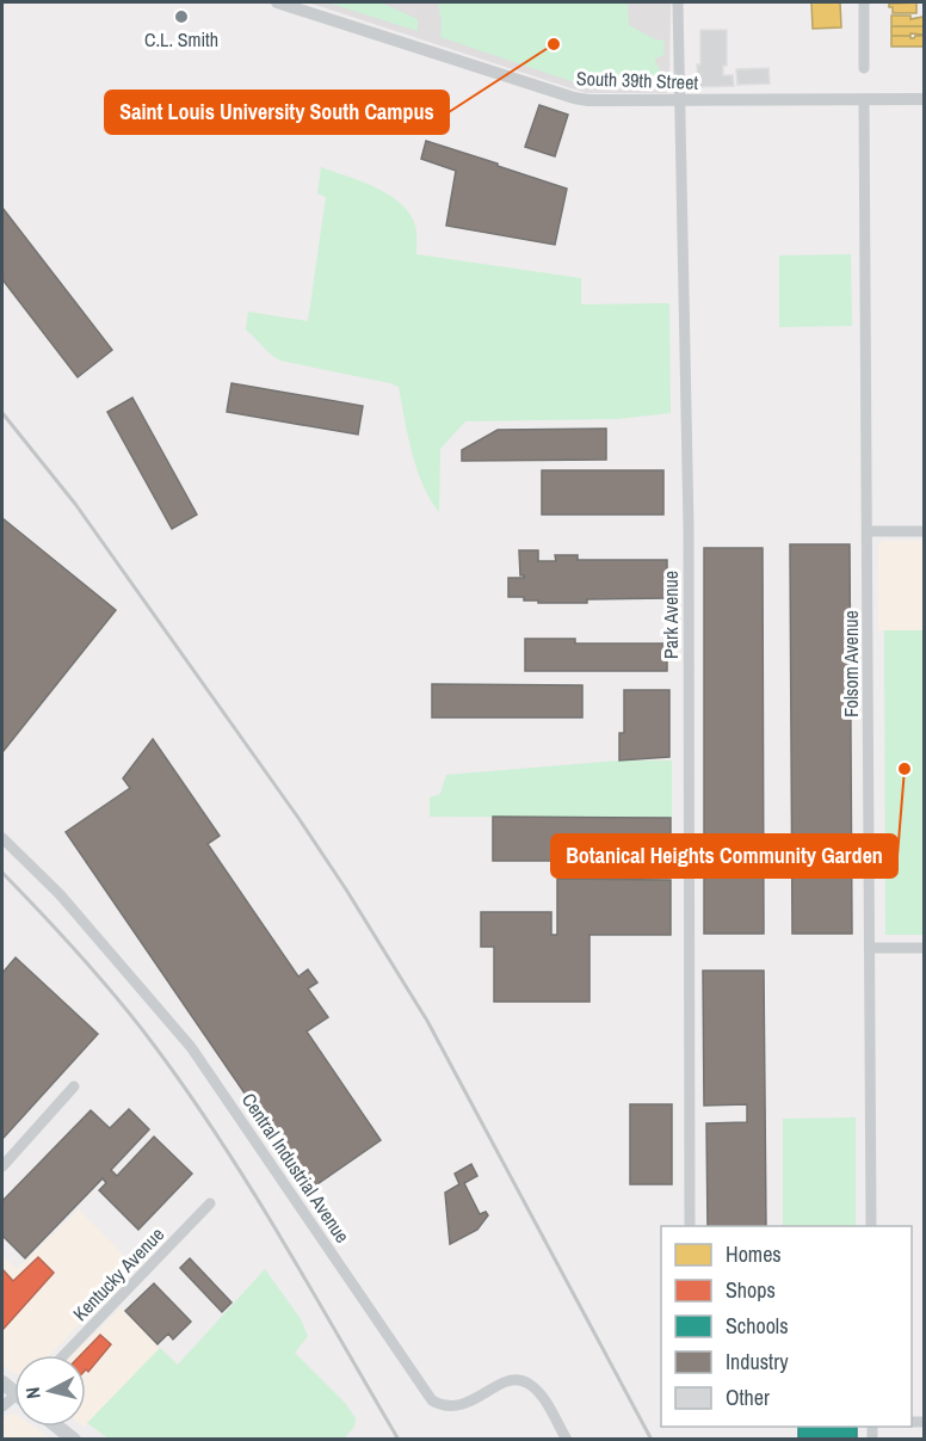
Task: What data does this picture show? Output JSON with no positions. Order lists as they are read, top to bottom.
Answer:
{
  "streets": {
    "street": [
      "South 39th Street",
      "Park Avenue",
      "Folsom Avenue",
      "Central Industrial Avenue",
      "Kentucky Avenue"
    ]
  },
  "crossings": [
    ["South 39th Street", "Park Avenue"],
    ["South 39th Street", "Folsom Avenue"]
  ],
  "places": ["C.L. Smith", "Saint Louis University South Campus", "Botanical Heights Community Garden"],
  "legend": [
    "Homes",
    "Shops",
    "Schools",
    "Industry",
    "Other"
  ],
  "north": "left"
}
